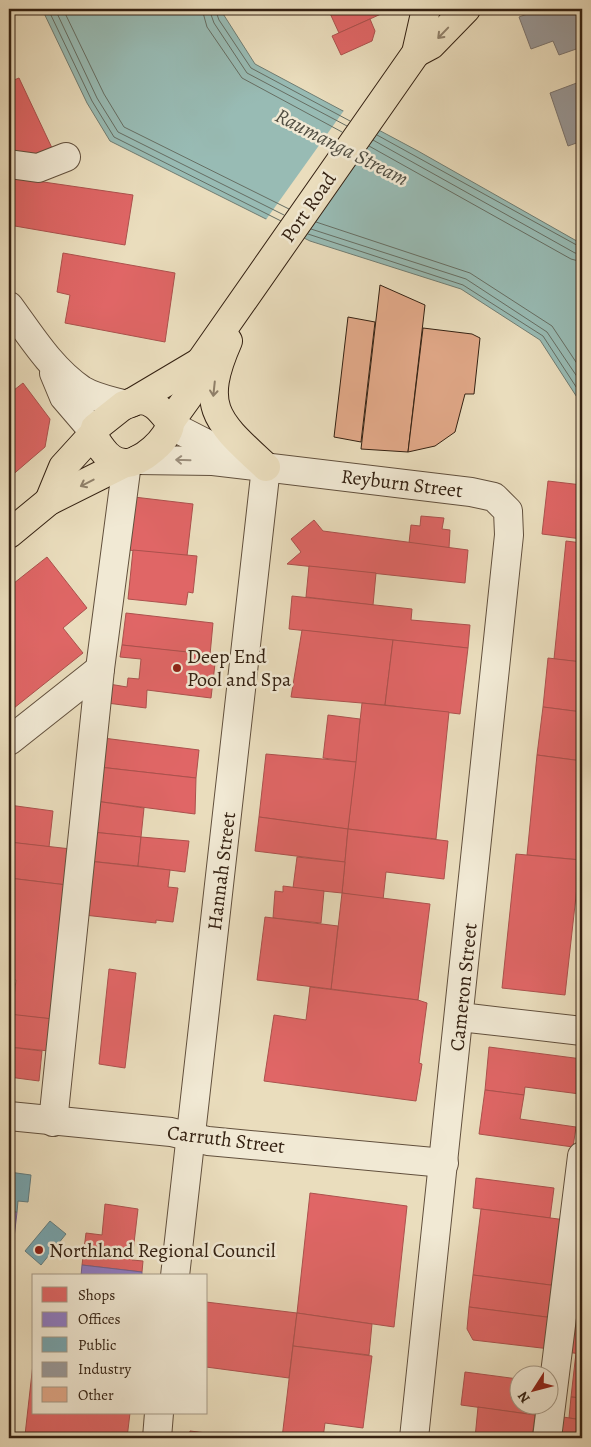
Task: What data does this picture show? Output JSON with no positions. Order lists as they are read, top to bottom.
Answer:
{
  "streets": {
    "main road": ["Port Road", "Reyburn Street"],
    "street": ["Hannah Street", "Cameron Street", "Carruth Street"]
  },
  "crossings": [
    ["Port Road", "Reyburn Street"],
    ["Reyburn Street", "Hannah Street"],
    ["Reyburn Street", "Cameron Street"],
    ["Hannah Street", "Carruth Street"],
    ["Cameron Street", "Carruth Street"]
  ],
  "water": ["Raumanga Stream"],
  "places": ["Deep End Pool and Spa", "Northland Regional Council"],
  "legend": [
    "Shops",
    "Offices",
    "Public",
    "Industry",
    "Other"
  ],
  "north": "bottom left"
}
